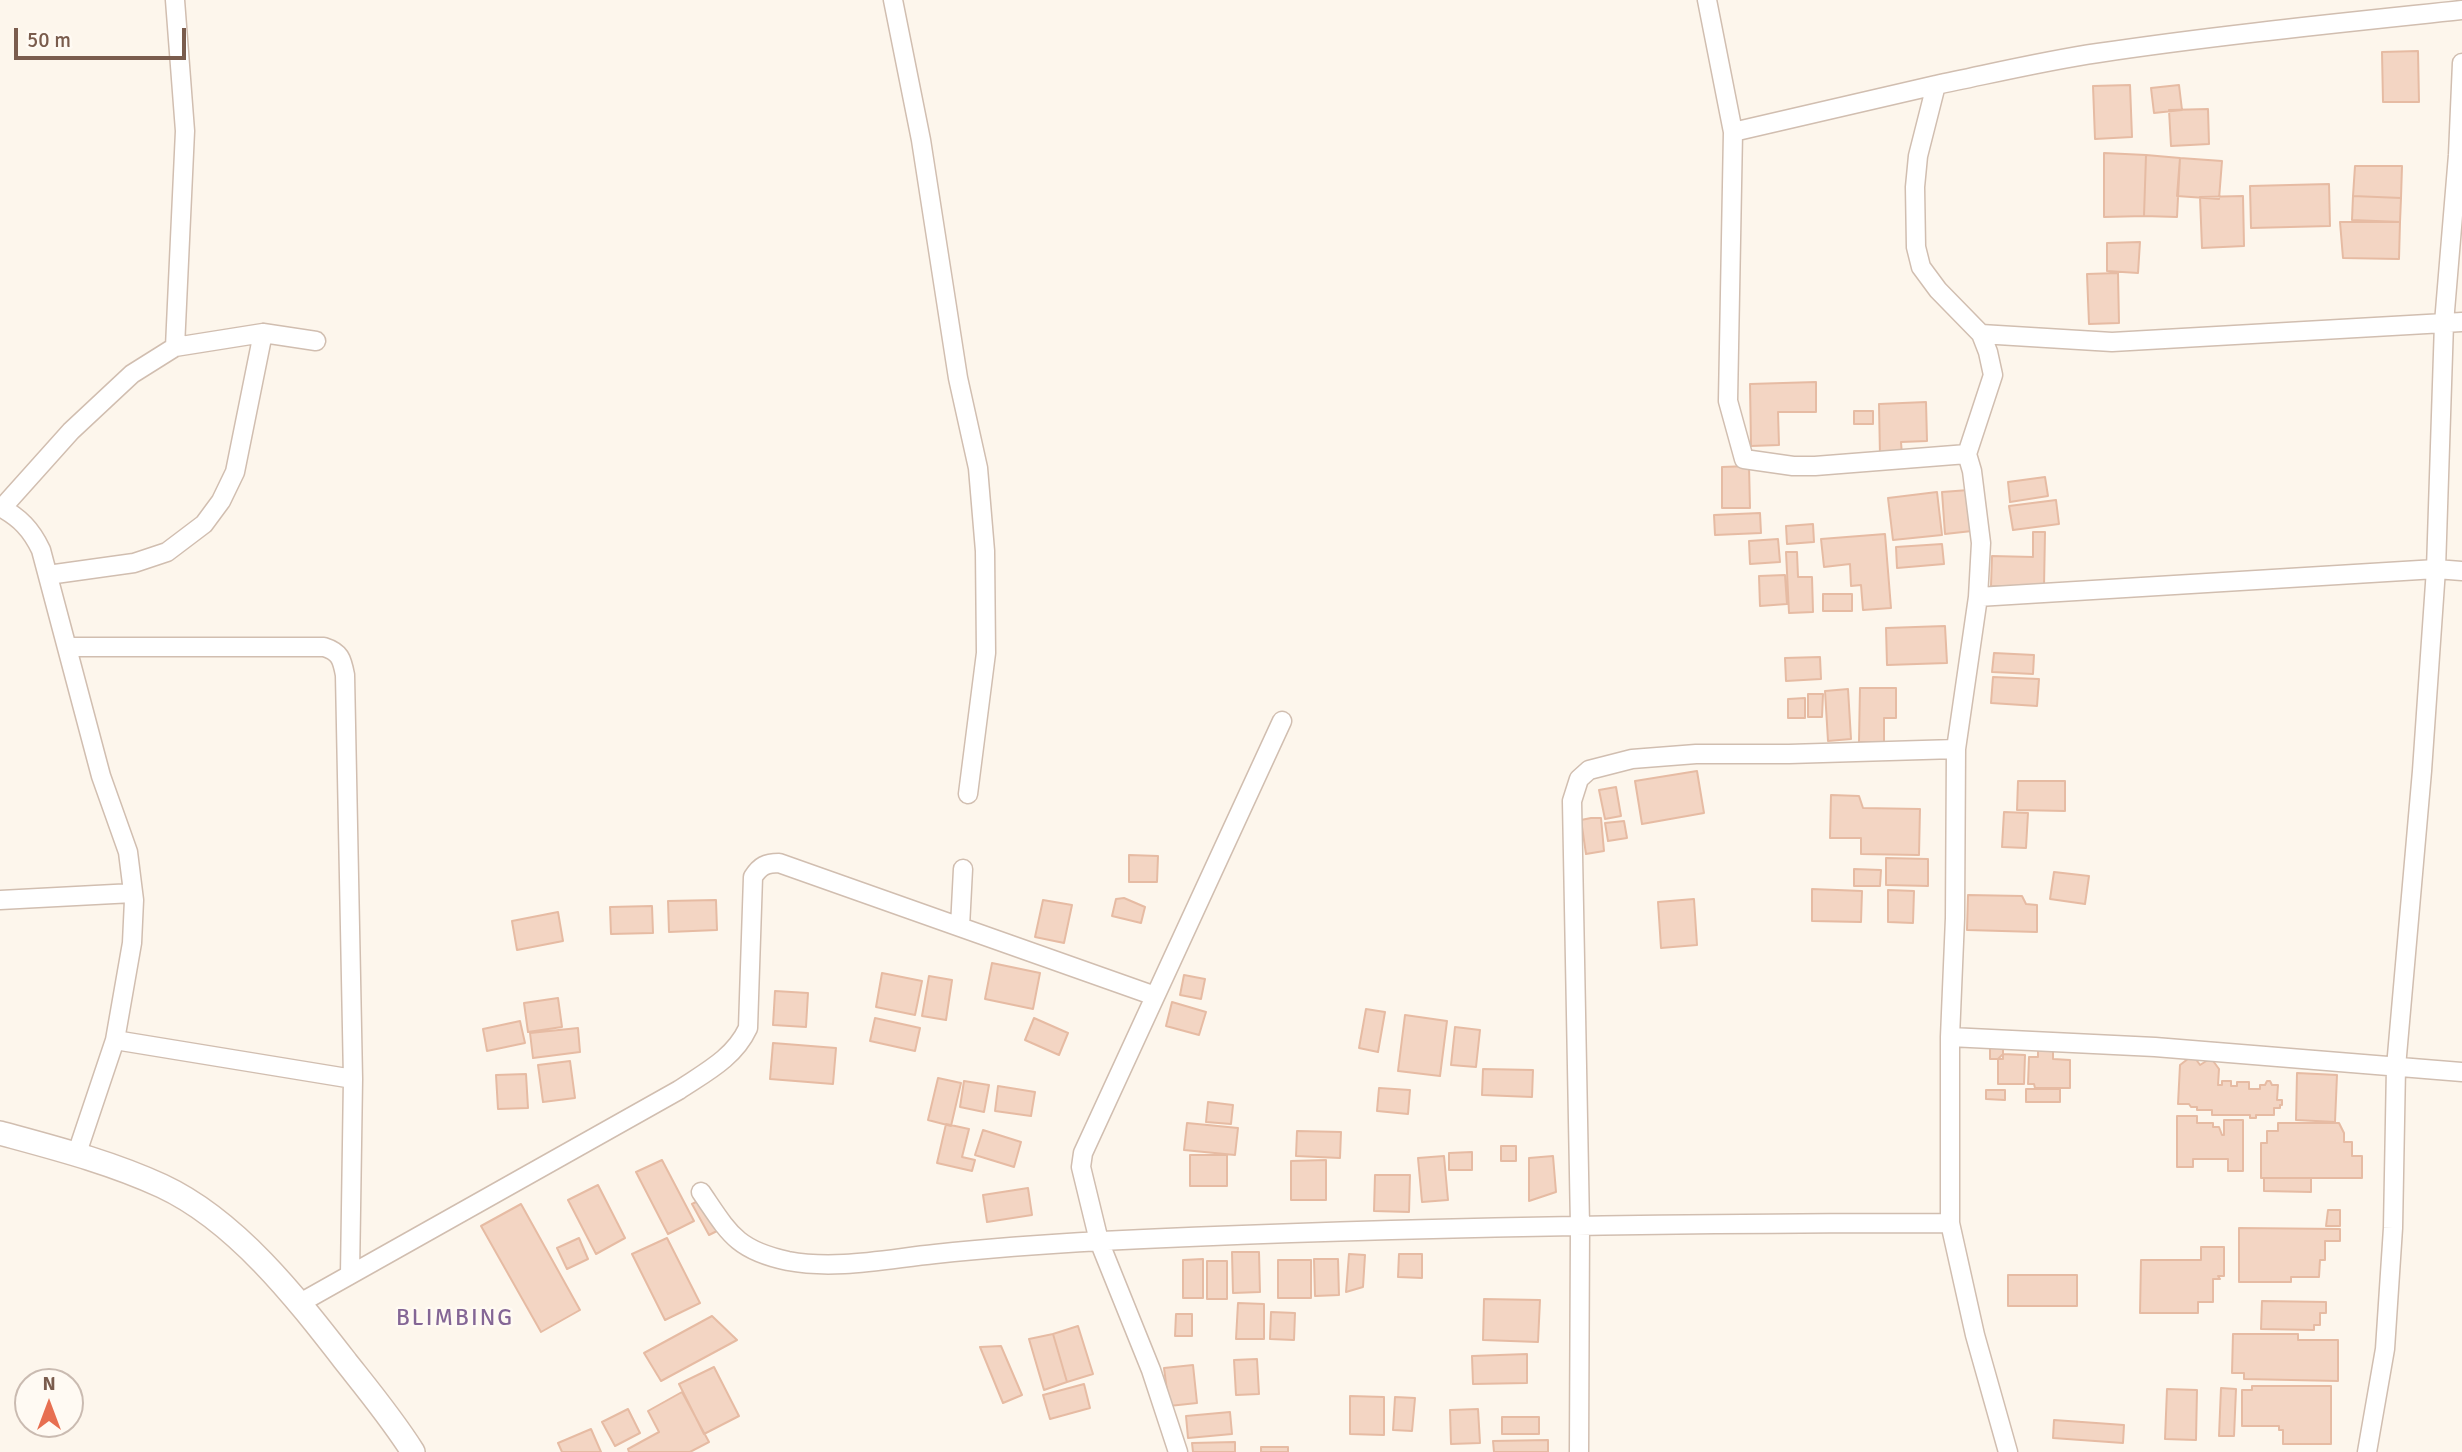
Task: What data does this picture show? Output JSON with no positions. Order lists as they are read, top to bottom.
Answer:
{
  "districts": ["BLIMBING"],
  "scale_bar": "50 m",
  "north": "top"
}
